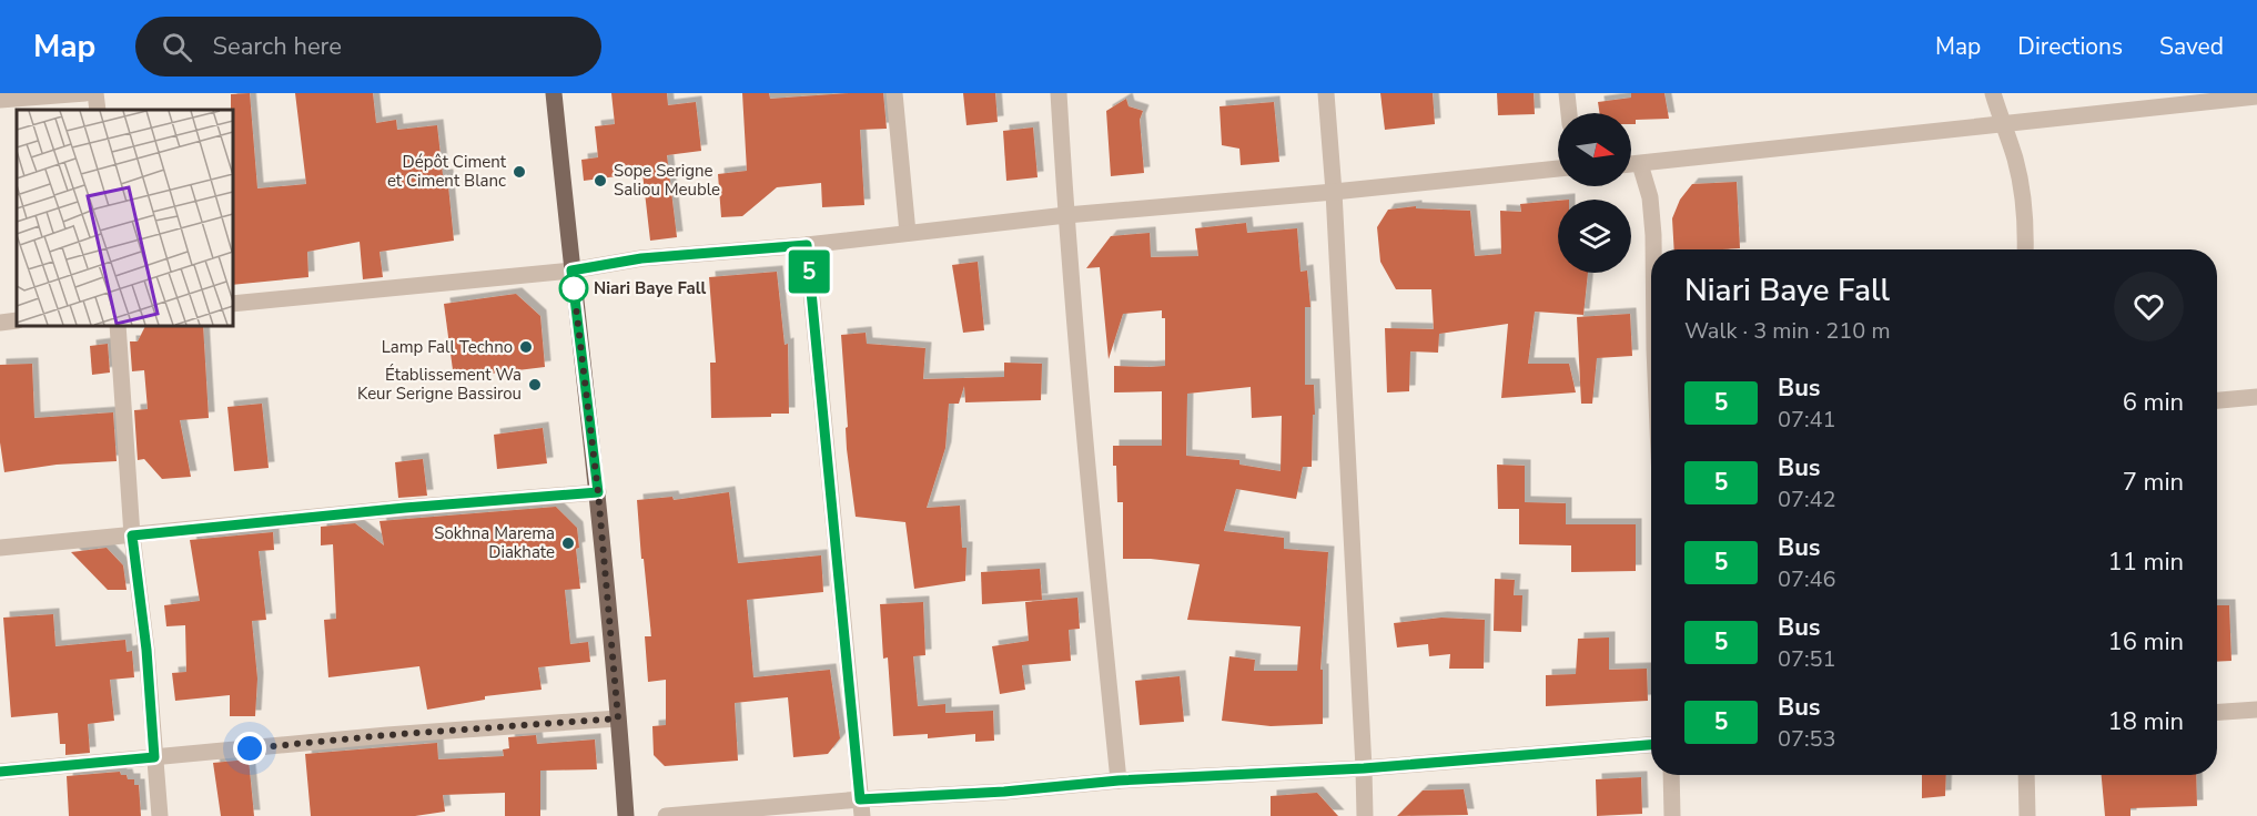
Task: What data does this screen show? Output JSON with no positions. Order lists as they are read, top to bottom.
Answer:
{
  "places": [
    "Dépôt Ciment et Ciment Blanc",
    "Sope Serigne Saliou Meuble",
    "Niari Baye Fall",
    "Lamp Fall Techno",
    "Établissement Wa Keur Serigne Bassirou",
    "Sokhna Marema Diakhate"
  ],
  "lines": ["bus line 5"],
  "north": "right",
  "page": {
    "header": "Map",
    "search": "Search here",
    "nav": ["Map", "Directions", "Saved"],
    "on_map": "5",
    "heading": ["Niari Baye Fall", "Walk · 3 min · 210 m"],
    "list": [
      {
        "mark": "5",
        "name": "Bus",
        "note": "07:41",
        "value": "6 min"
      },
      {
        "mark": "5",
        "name": "Bus",
        "note": "07:42",
        "value": "7 min"
      },
      {
        "mark": "5",
        "name": "Bus",
        "note": "07:46",
        "value": "11 min"
      },
      {
        "mark": "5",
        "name": "Bus",
        "note": "07:51",
        "value": "16 min"
      },
      {
        "mark": "5",
        "name": "Bus",
        "note": "07:53",
        "value": "18 min"
      }
    ]
  }
}
